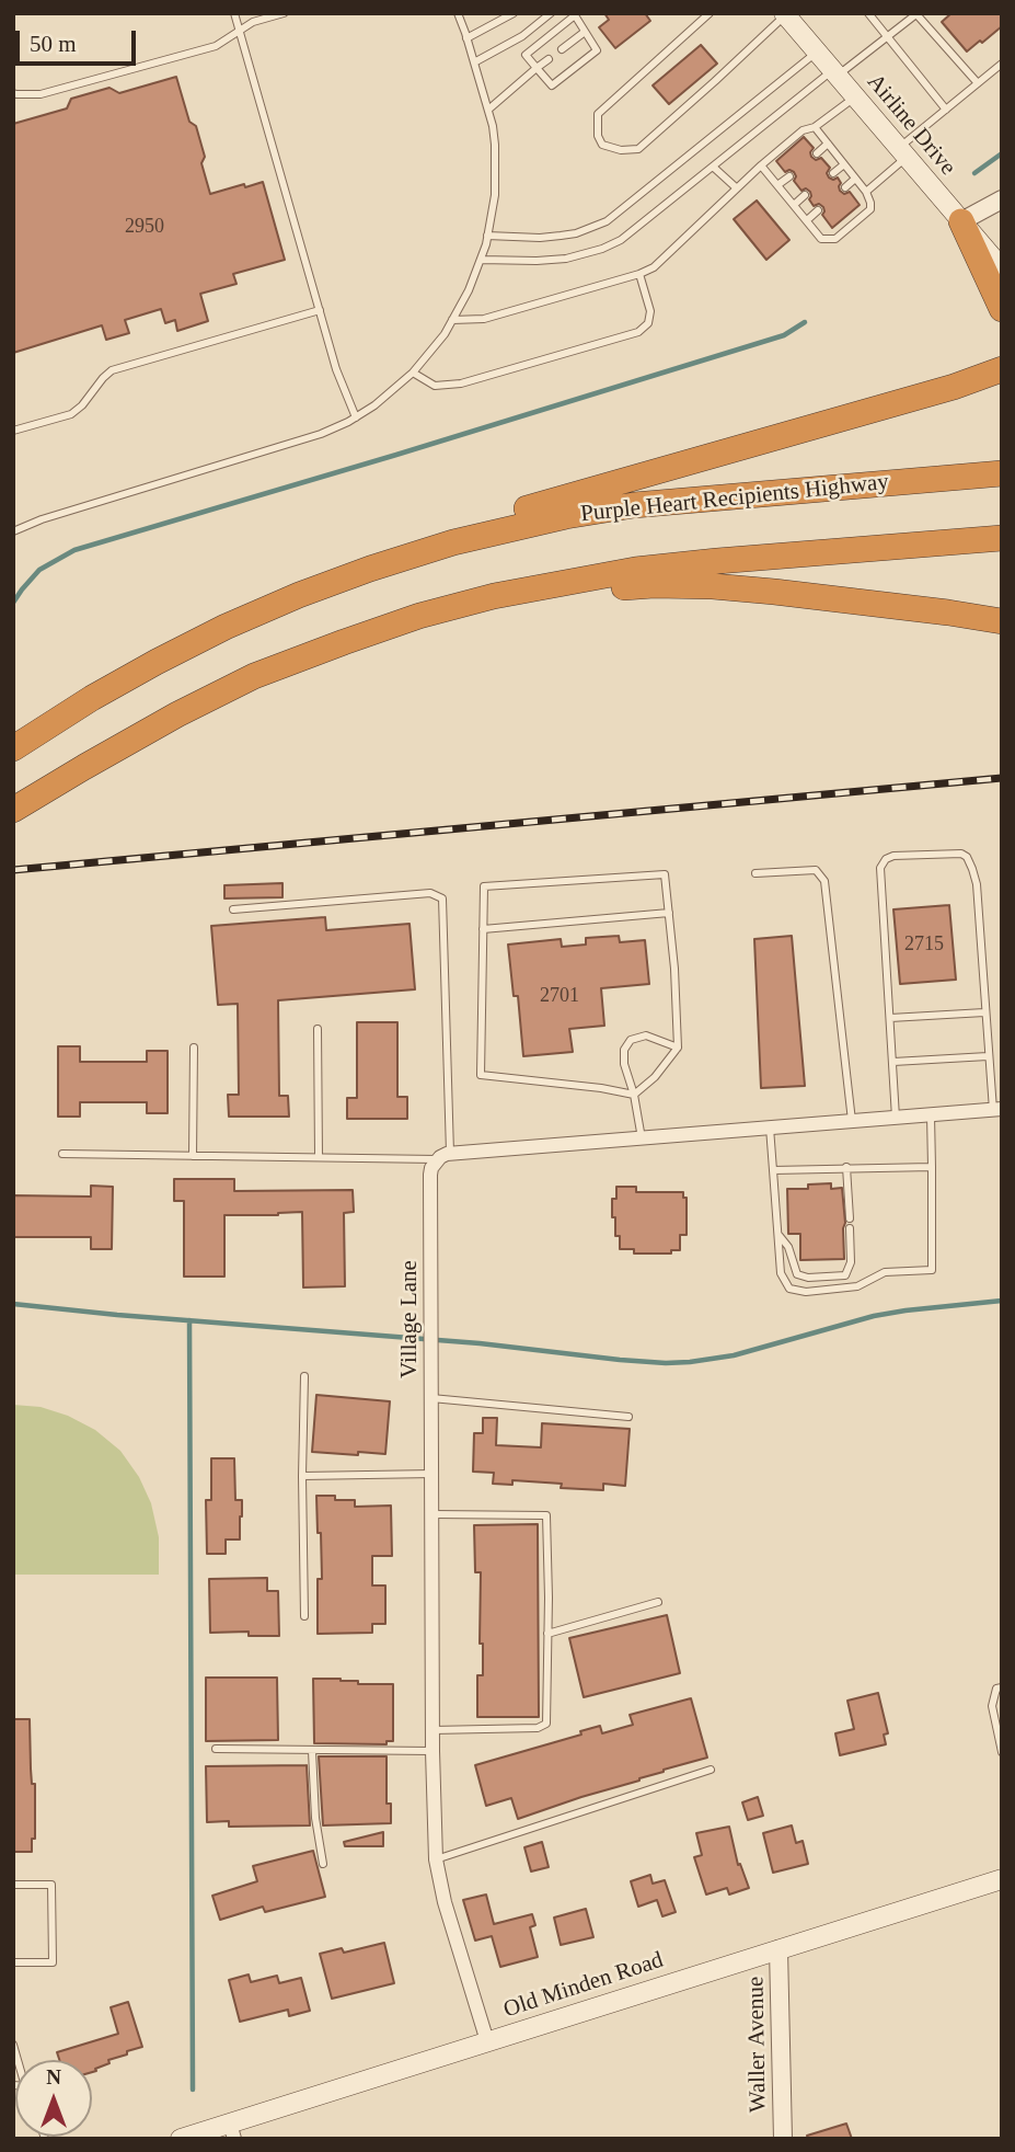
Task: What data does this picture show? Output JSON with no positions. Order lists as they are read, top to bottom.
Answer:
{
  "streets": {
    "highway": ["Purple Heart Recipients Highway"],
    "main road": ["Airline Drive", "Old Minden Road"],
    "street": ["Village Lane", "Waller Avenue"]
  },
  "crossings": [
    ["Village Lane", "Old Minden Road"],
    ["Old Minden Road", "Waller Avenue"]
  ],
  "house_numbers": ["2950", "2715", "2701"],
  "scale_bar": "50 m",
  "north": "top"
}
